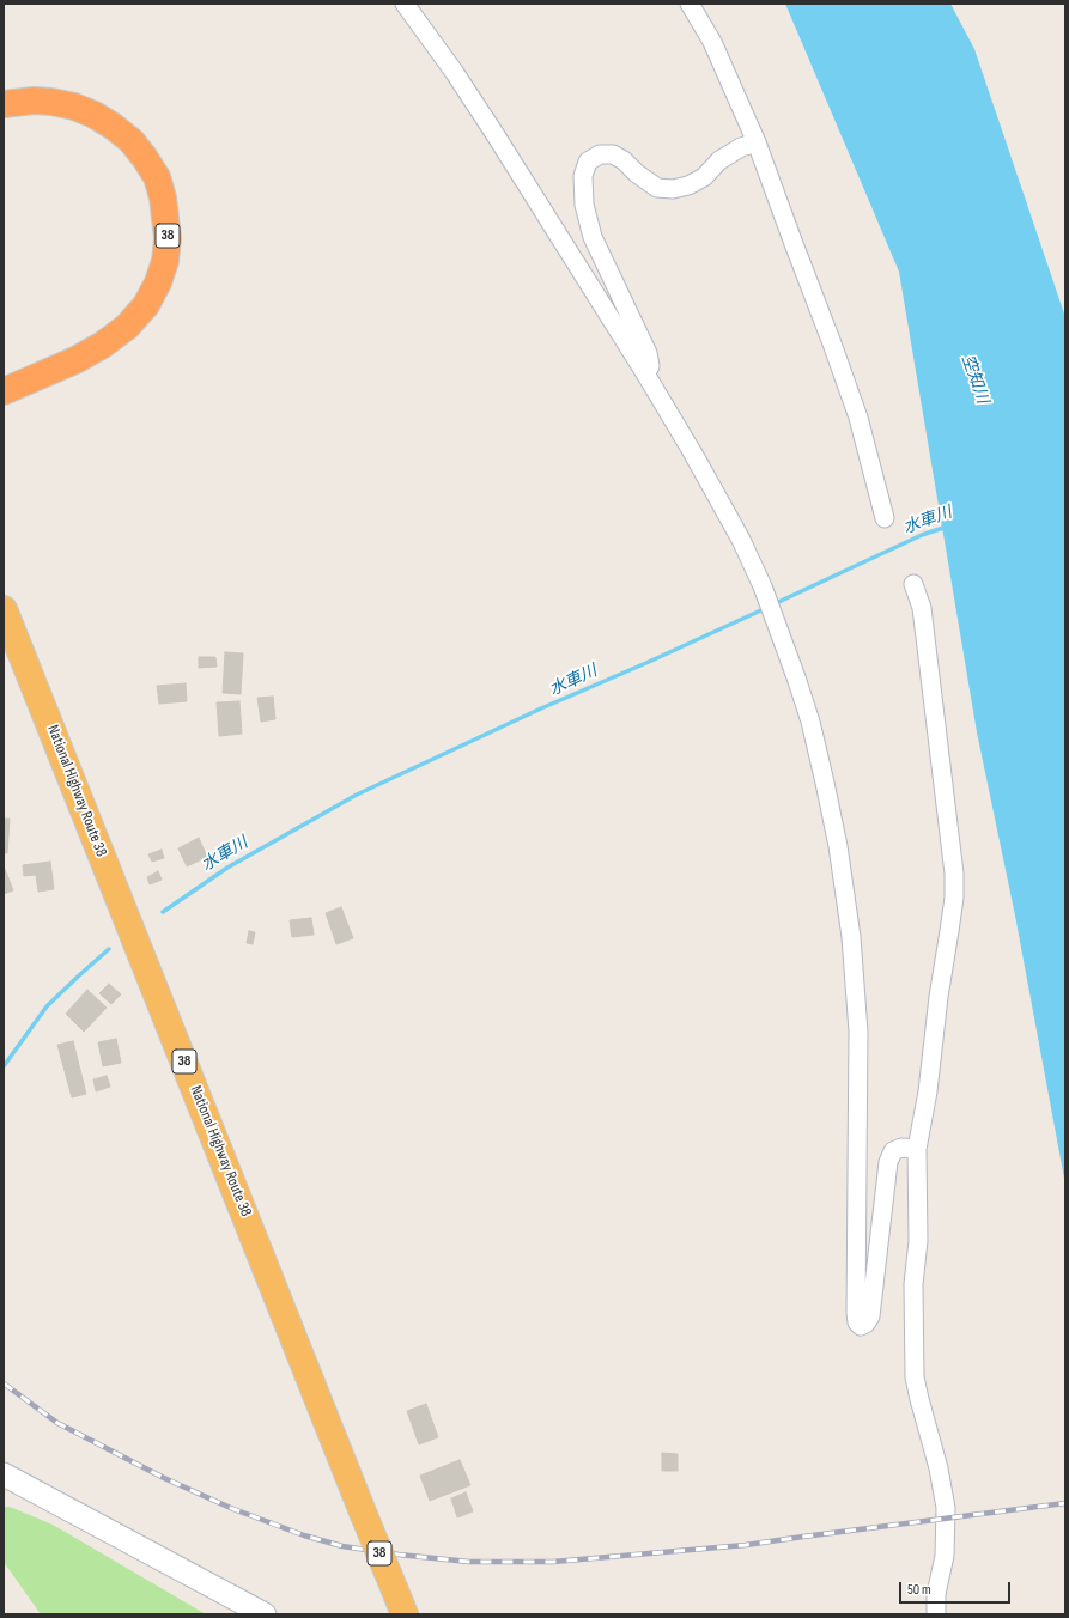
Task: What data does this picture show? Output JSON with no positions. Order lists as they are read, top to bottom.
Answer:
{
  "streets": {
    "highway": ["38", "National Highway Route 38"]
  },
  "water": ["空知川", "水車川"],
  "scale_bar": "50 m"
}
